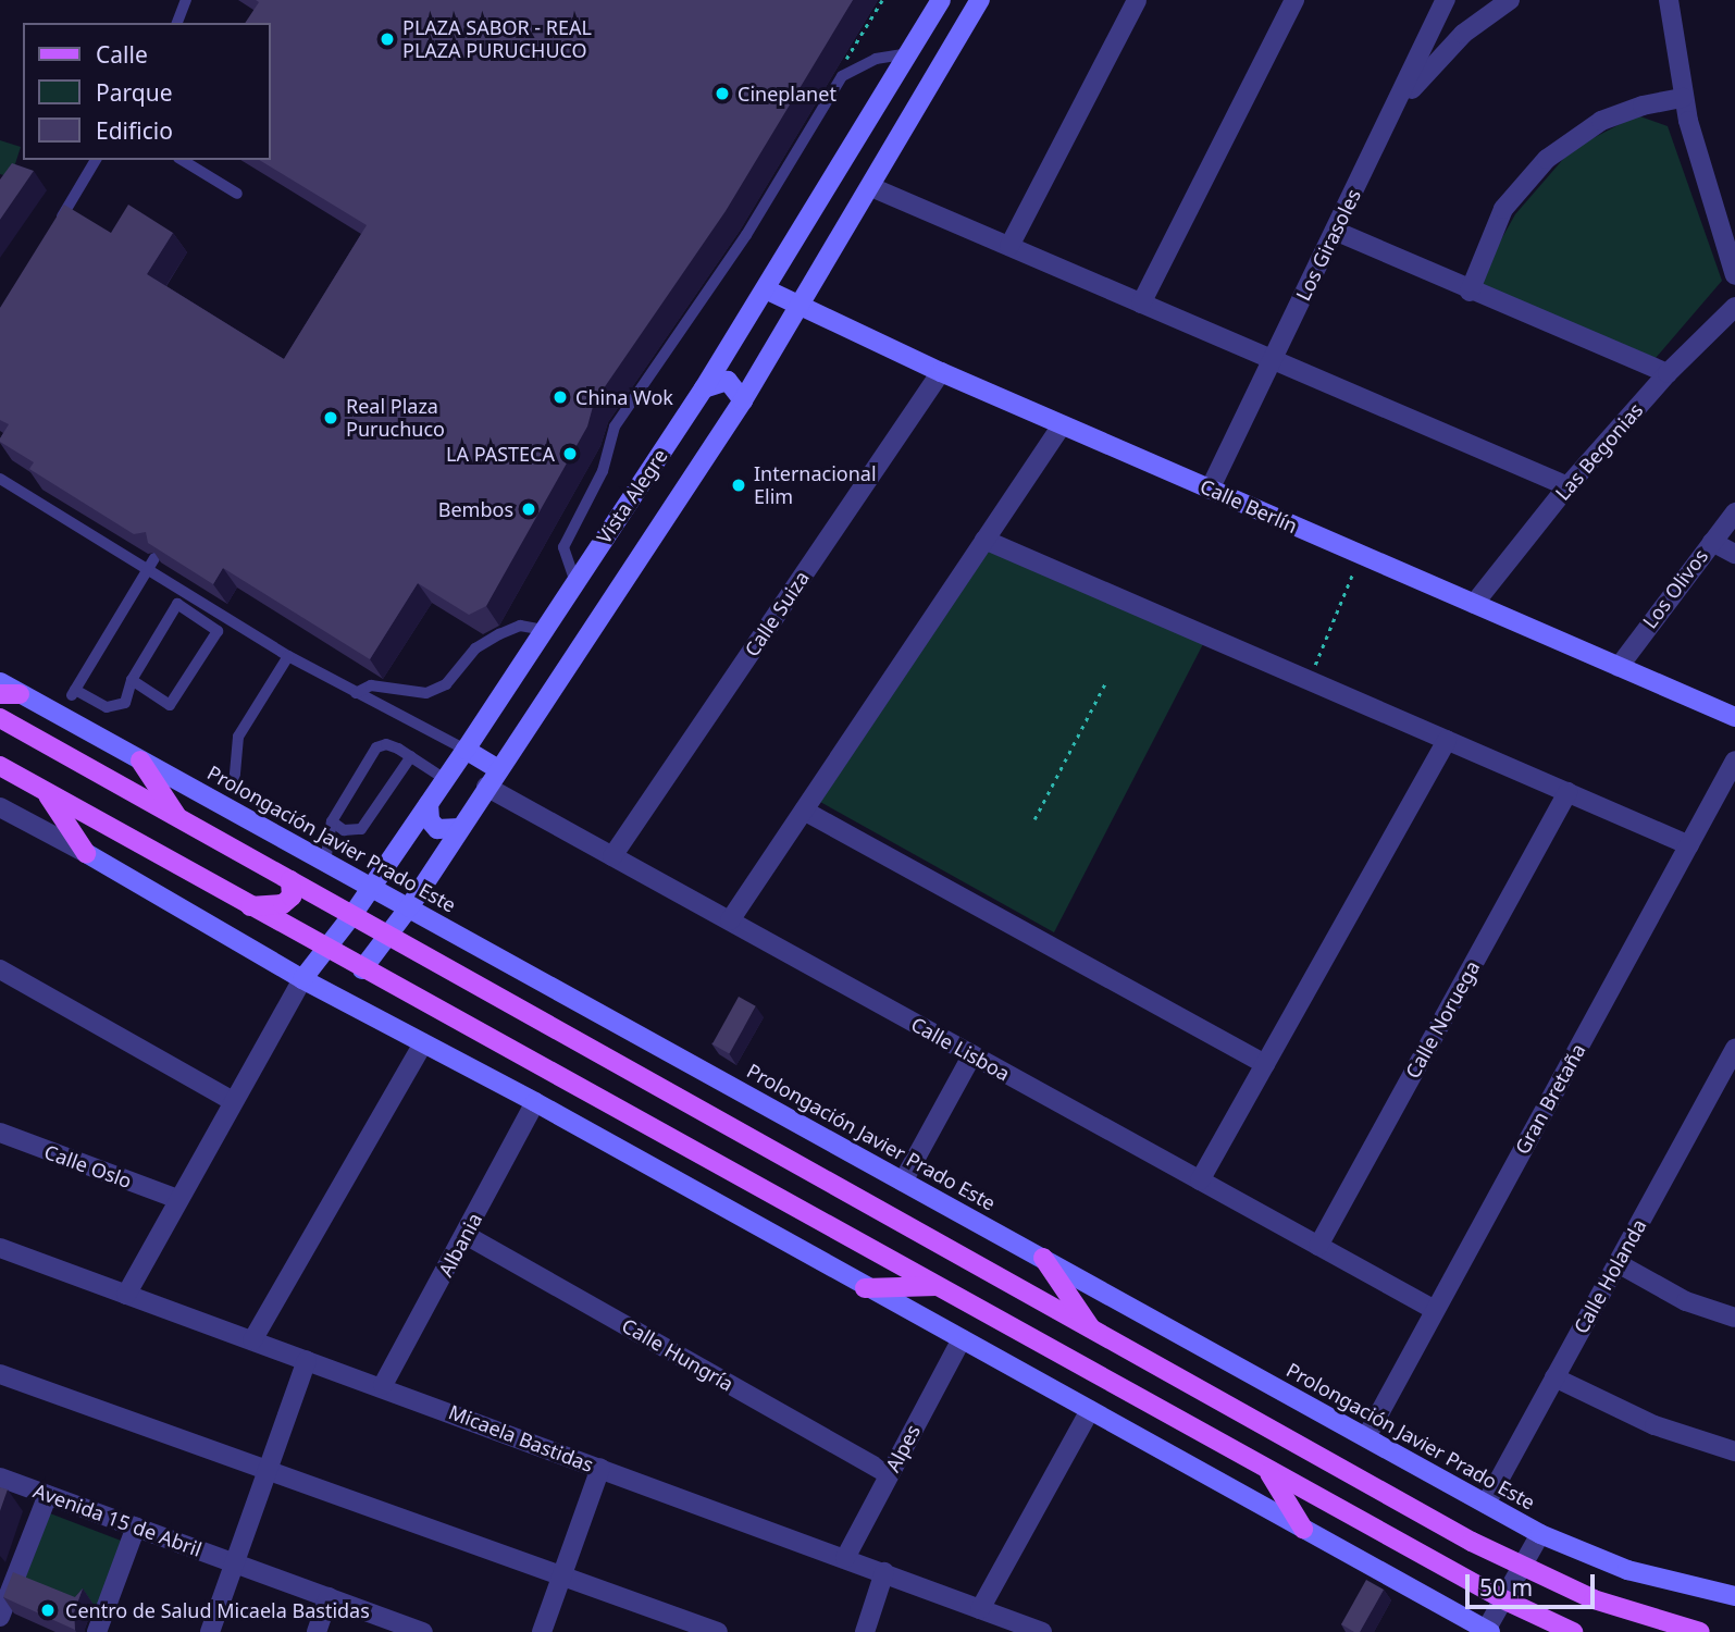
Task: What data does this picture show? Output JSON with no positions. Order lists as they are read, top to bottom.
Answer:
{
  "streets": {
    "street": [
      "Los Girasoles",
      "Las Begonias",
      "Vista Alegre",
      "Calle Berlín",
      "Los Olivos",
      "Calle Suiza",
      "Prolongación Javier Prado Este",
      "Calle Noruega",
      "Calle Lisboa",
      "Gran Bretaña",
      "Calle Oslo",
      "Albania",
      "Calle Holanda",
      "Calle Hungría",
      "Micaela Bastidas",
      "Alpes",
      "Avenida 15 de Abril"
    ]
  },
  "crossings": [
    ["Los Girasoles", "Calle Berlín"],
    ["Las Begonias", "Calle Berlín"],
    ["Vista Alegre", "Calle Berlín"],
    ["Vista Alegre", "Prolongación Javier Prado Este"],
    ["Vista Alegre", "Calle Lisboa"],
    ["Calle Berlín", "Los Olivos"],
    ["Calle Berlín", "Calle Suiza"],
    ["Calle Suiza", "Calle Lisboa"],
    ["Prolongación Javier Prado Este", "Gran Bretaña"],
    ["Prolongación Javier Prado Este", "Calle Holanda"],
    ["Calle Noruega", "Calle Lisboa"],
    ["Calle Lisboa", "Gran Bretaña"],
    ["Albania", "Calle Hungría"],
    ["Albania", "Micaela Bastidas"],
    ["Calle Hungría", "Alpes"],
    ["Micaela Bastidas", "Alpes"]
  ],
  "places": [
    "PLAZA SABOR - REAL PLAZA PURUCHUCO",
    "Cineplanet",
    "China Wok",
    "Real Plaza Puruchuco",
    "LA PASTECA",
    "Internacional Elim",
    "Bembos",
    "Centro de Salud Micaela Bastidas"
  ],
  "legend": ["Calle", "Parque", "Edificio"],
  "scale_bar": "50 m"
}
